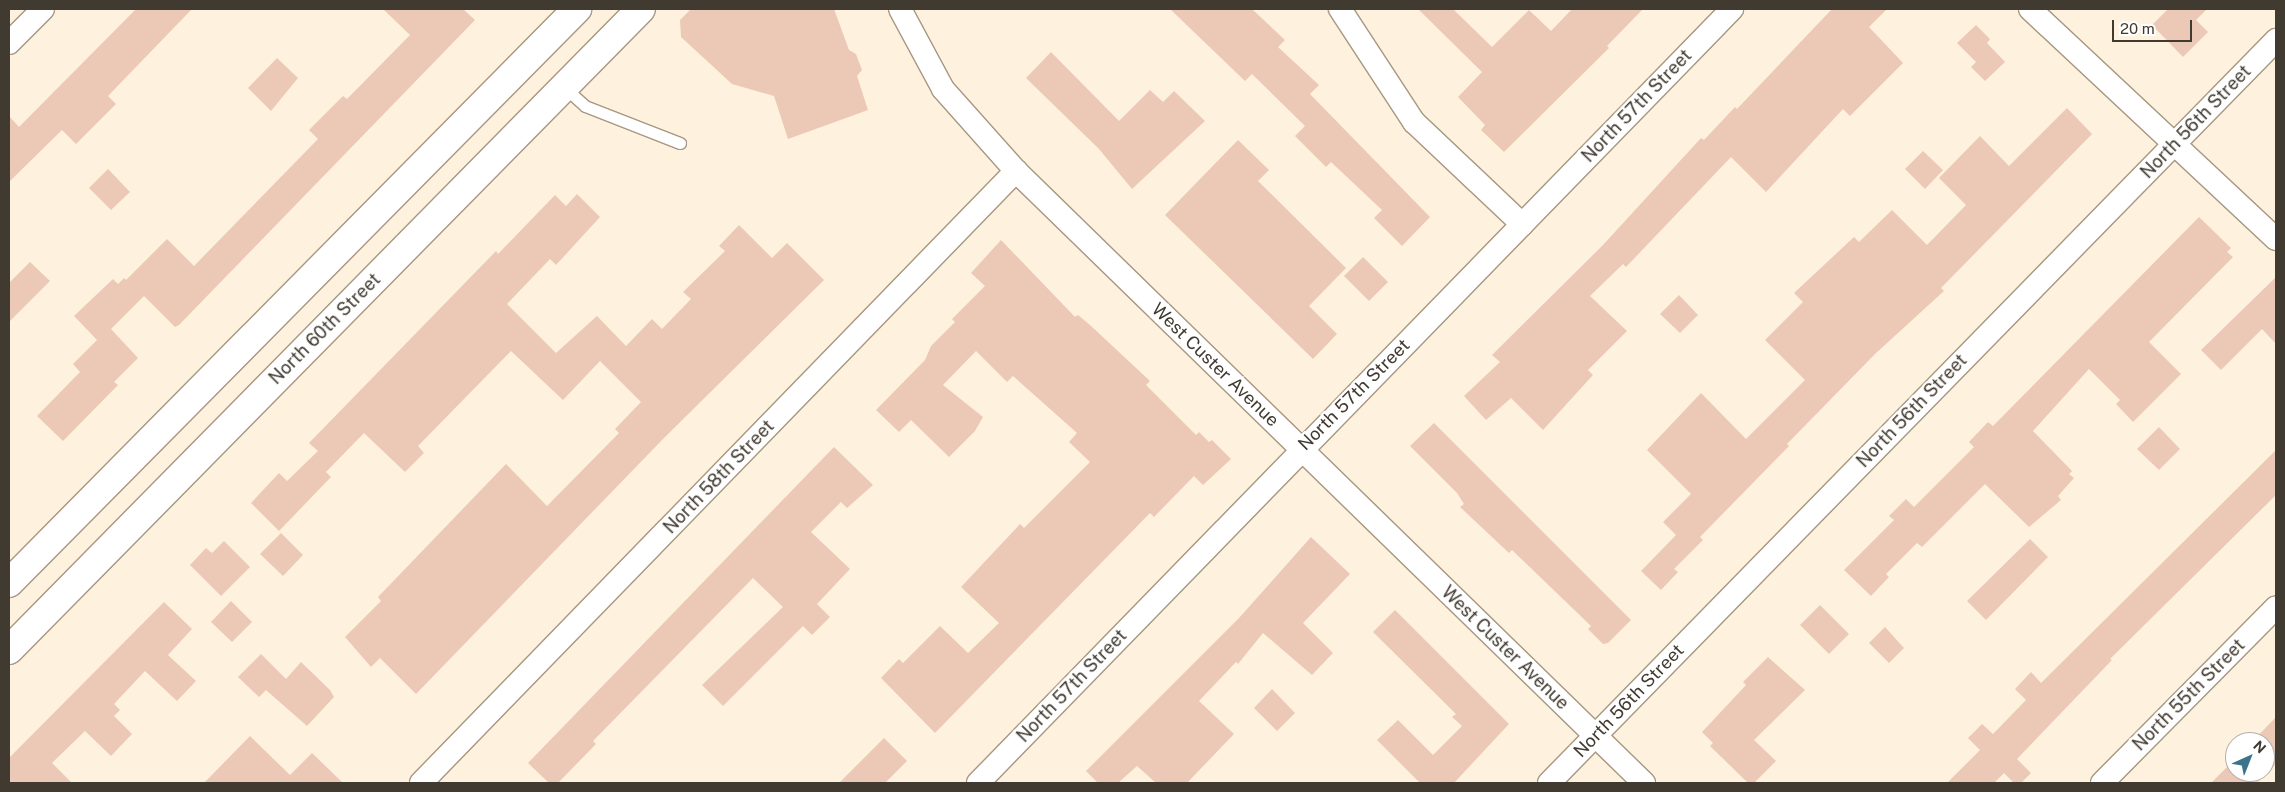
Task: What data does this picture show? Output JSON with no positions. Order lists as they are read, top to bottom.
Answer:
{
  "streets": {
    "main road": ["North 60th Street"],
    "street": [
      "North 57th Street",
      "North 56th Street",
      "West Custer Avenue",
      "North 58th Street",
      "North 55th Street"
    ]
  },
  "crossings": [
    ["North 57th Street", "West Custer Avenue"],
    ["North 56th Street", "West Custer Avenue"],
    ["West Custer Avenue", "North 58th Street"]
  ],
  "scale_bar": "20 m",
  "north": "top right"
}
